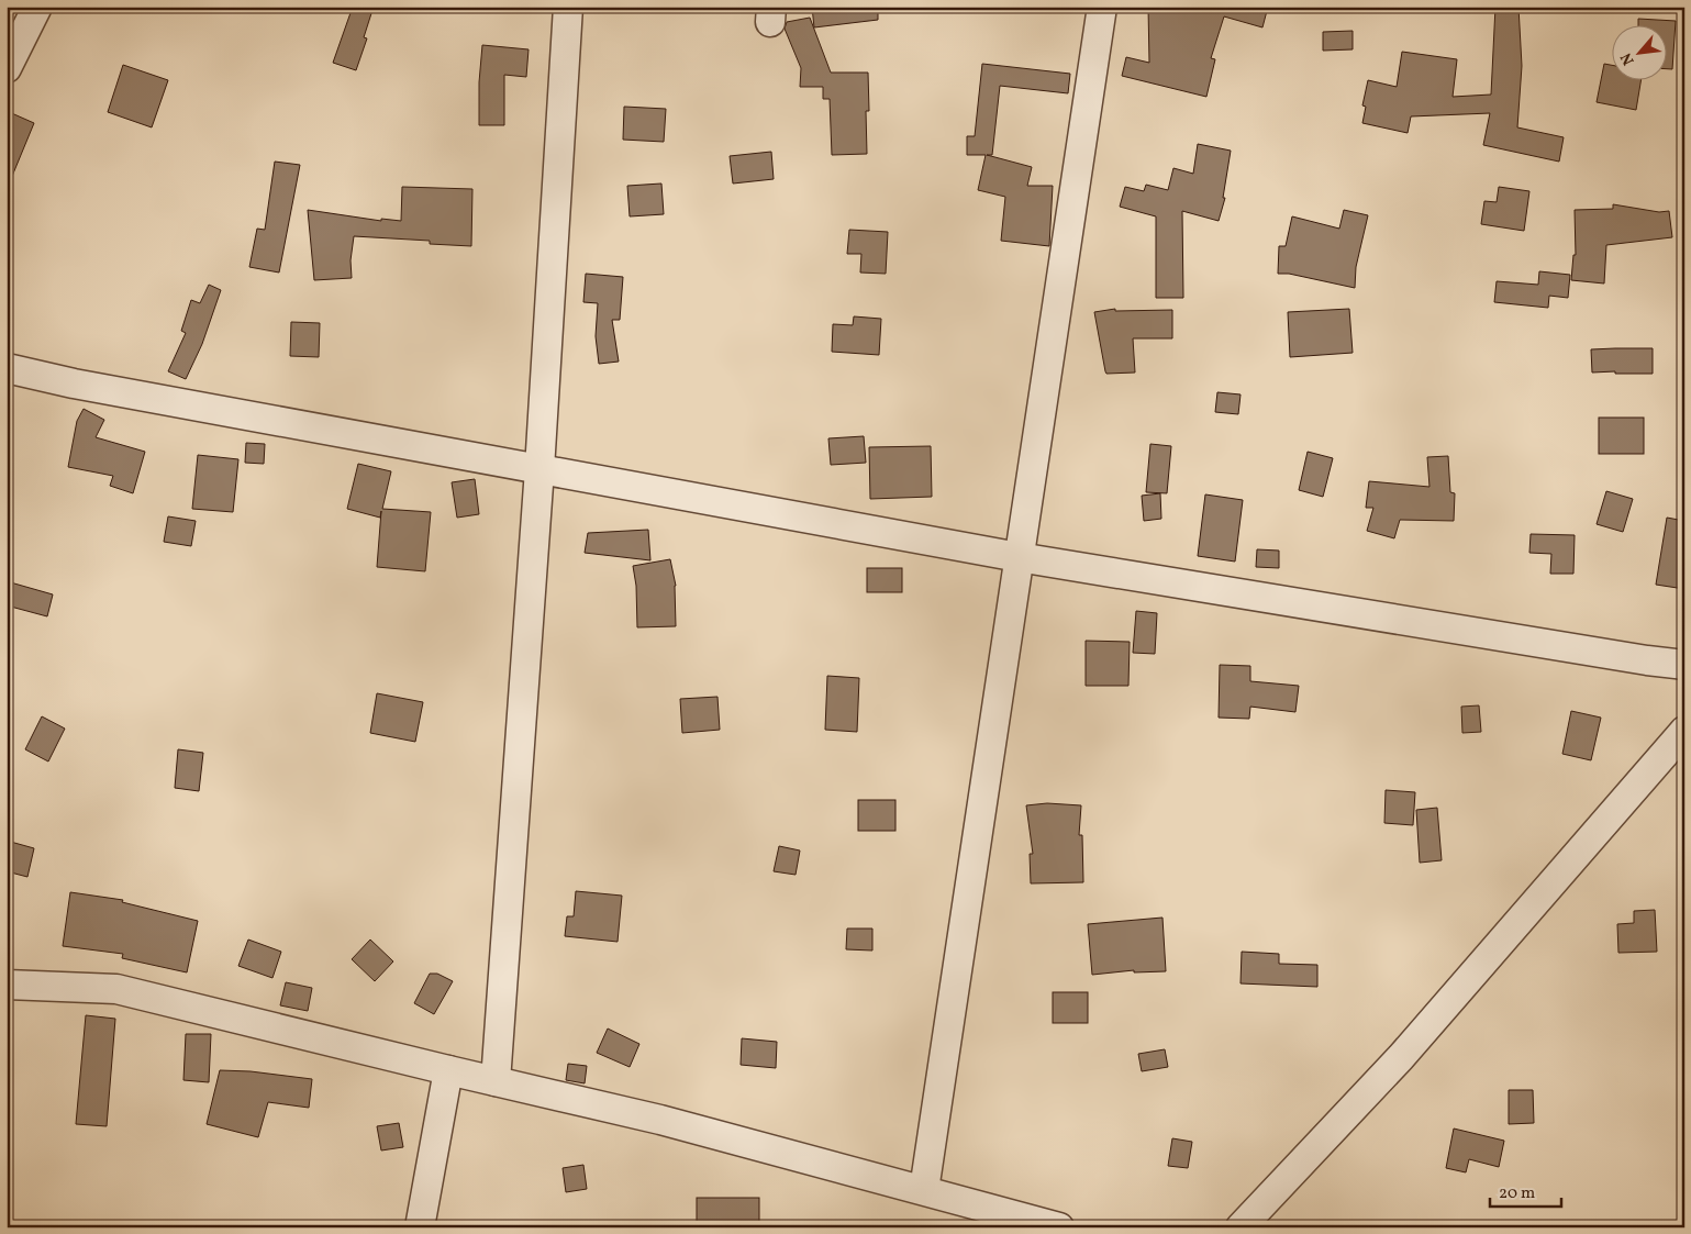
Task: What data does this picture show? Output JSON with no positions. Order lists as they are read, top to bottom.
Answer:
{
  "scale_bar": "20 m",
  "north": "bottom left"
}
